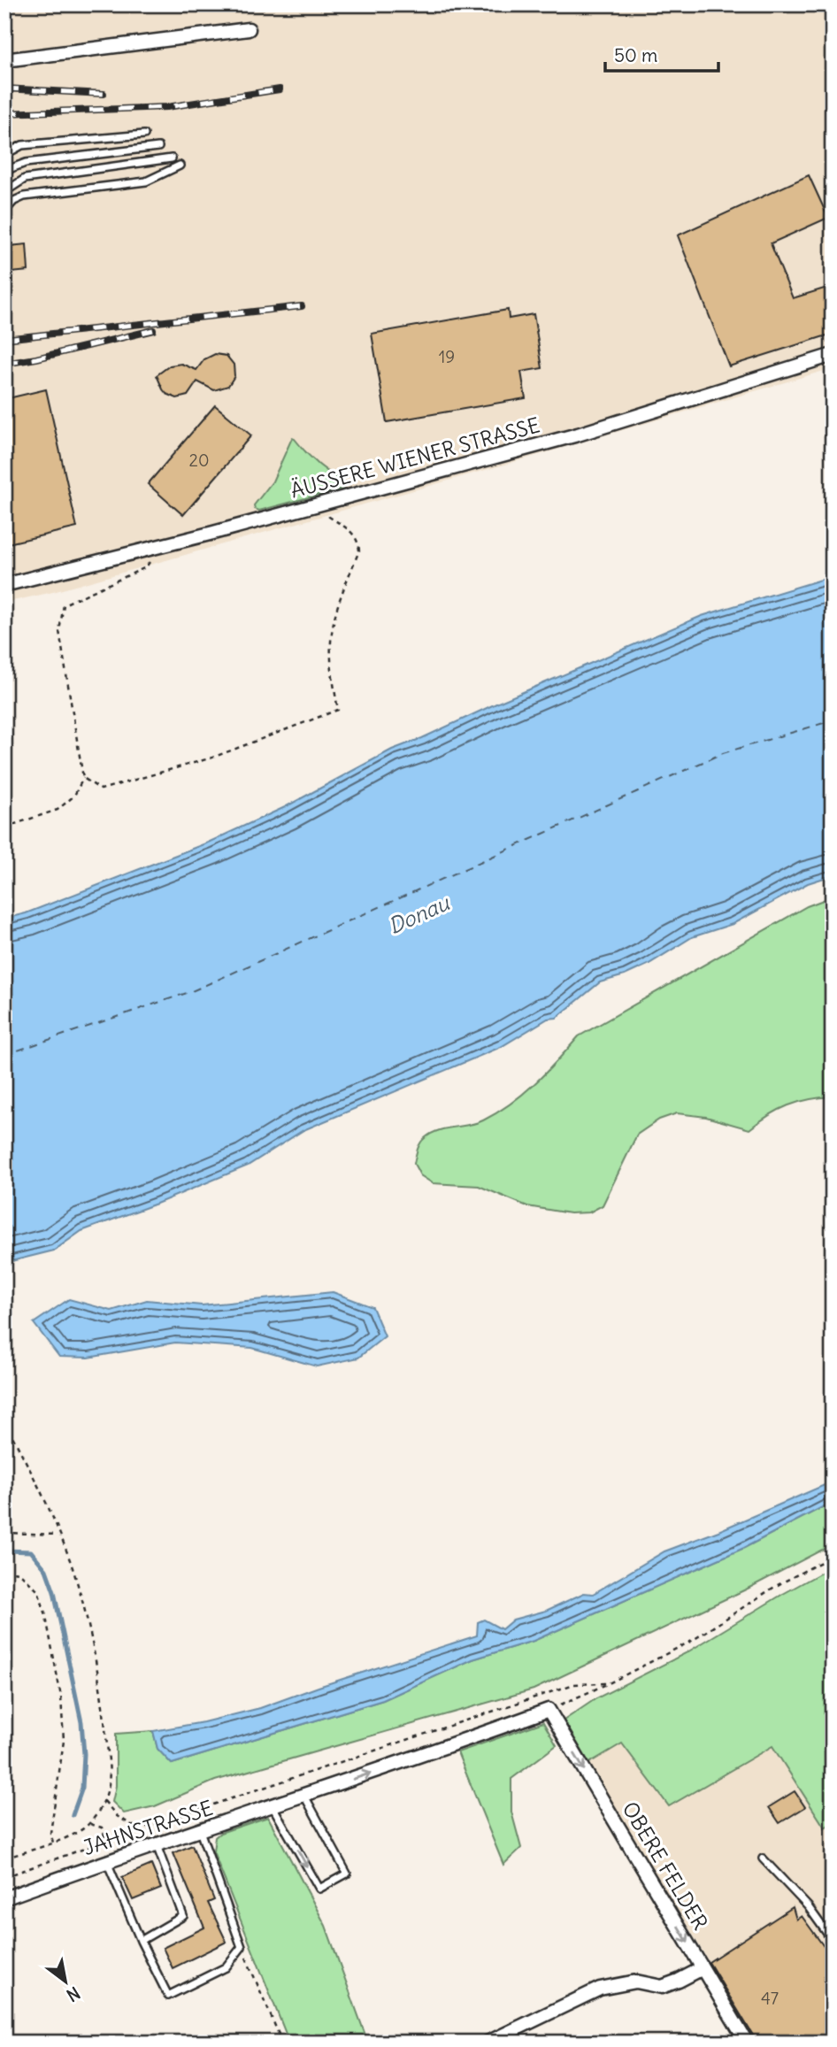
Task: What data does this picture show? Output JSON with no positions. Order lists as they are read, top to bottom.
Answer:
{
  "streets": {
    "street": ["ÄUSSERE WIENER STRASSE", "JAHNSTRASSE", "OBERE FELDER"]
  },
  "crossings": [
    ["JAHNSTRASSE", "OBERE FELDER"]
  ],
  "one_way": ["JAHNSTRASSE", "OBERE FELDER"],
  "water": ["Donau"],
  "house_numbers": ["19", "20", "47"],
  "scale_bar": "50 m",
  "north": "bottom right"
}
